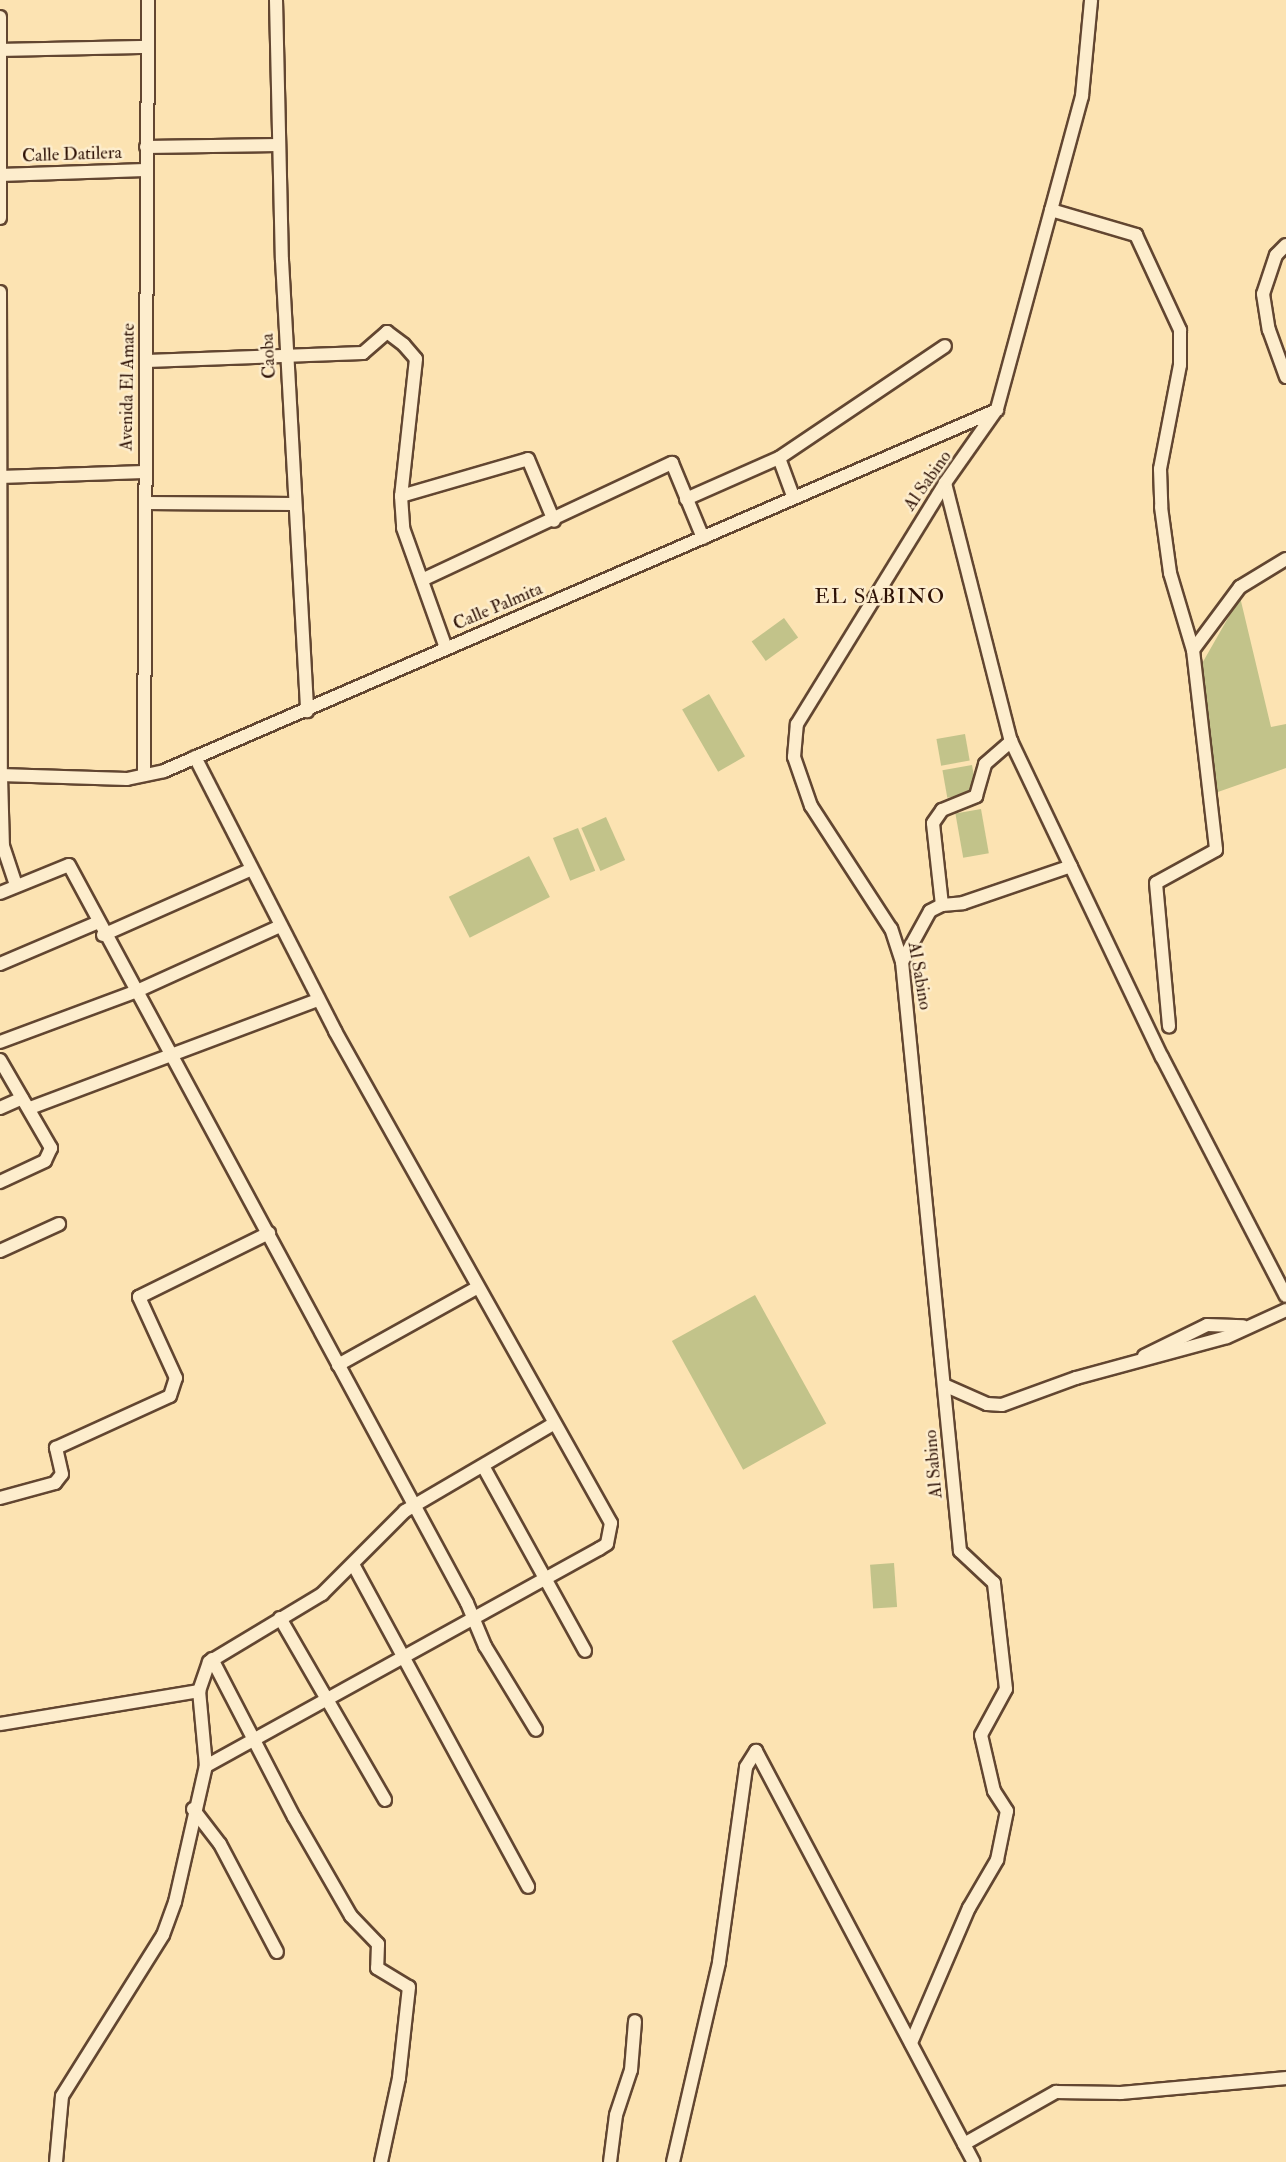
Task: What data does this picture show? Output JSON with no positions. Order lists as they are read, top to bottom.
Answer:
{
  "streets": {
    "street": [
      "Calle Datilera",
      "Caoba",
      "Avenida El Amate",
      "Al Sabino",
      "Calle Palmita"
    ]
  },
  "crossings": [
    ["Calle Datilera", "Avenida El Amate"],
    ["Caoba", "Calle Palmita"],
    ["Avenida El Amate", "Calle Palmita"],
    ["Al Sabino", "Calle Palmita"]
  ],
  "districts": ["EL SABINO"]
}
